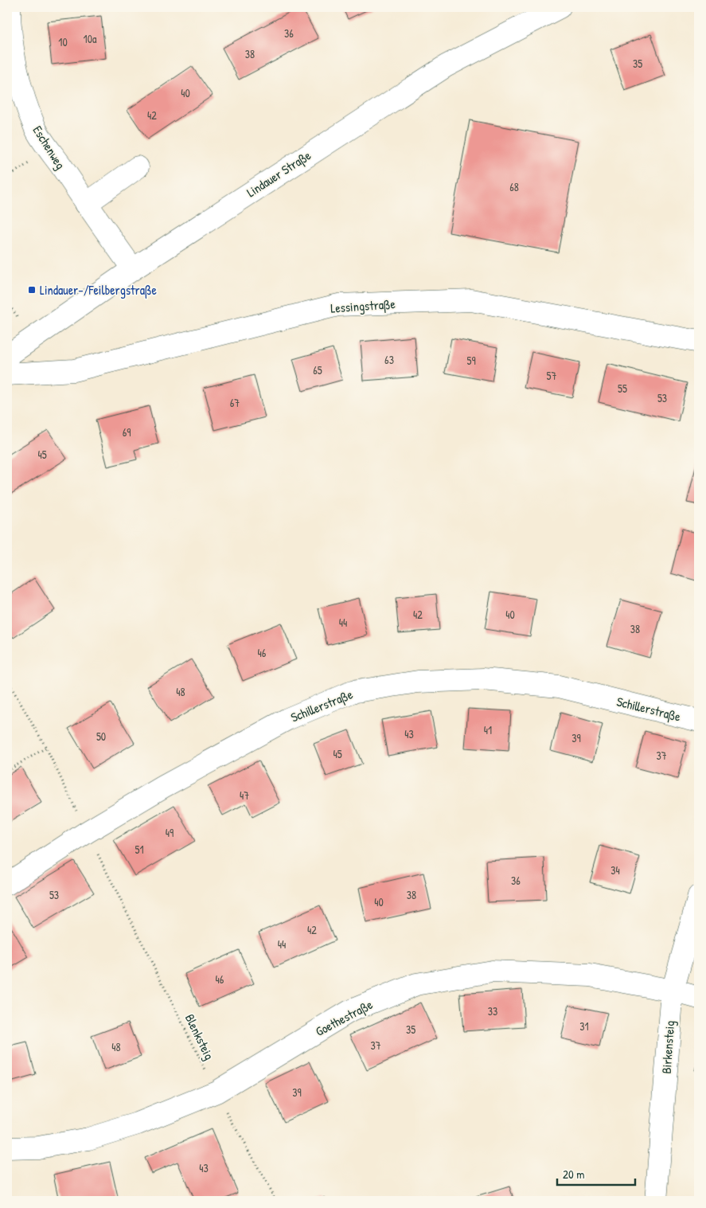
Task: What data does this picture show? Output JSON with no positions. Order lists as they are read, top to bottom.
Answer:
{
  "streets": {
    "street": [
      "Eschenweg",
      "Lindauer Straße",
      "Lessingstraße",
      "Schillerstraße",
      "Goethestraße",
      "Birkensteig"
    ],
    "path": ["Blenksteig"]
  },
  "crossings": [
    ["Eschenweg", "Lindauer Straße"],
    ["Goethestraße", "Blenksteig"],
    ["Goethestraße", "Birkensteig"]
  ],
  "places": {
    "transit": ["Lindauer-/Feilbergstraße"]
  },
  "house_numbers": [
    "36",
    "10a",
    "10",
    "38",
    "35",
    "40",
    "42",
    "68",
    "63",
    "59",
    "65",
    "57",
    "55",
    "53",
    "67",
    "69",
    "45",
    "42",
    "40",
    "44",
    "38",
    "46",
    "48",
    "41",
    "43",
    "50",
    "39",
    "45",
    "37",
    "47",
    "49",
    "51",
    "34",
    "36",
    "53",
    "38",
    "40",
    "42",
    "44",
    "46",
    "33",
    "31",
    "35",
    "37",
    "48",
    "39",
    "43"
  ],
  "scale_bar": "20 m"
}
